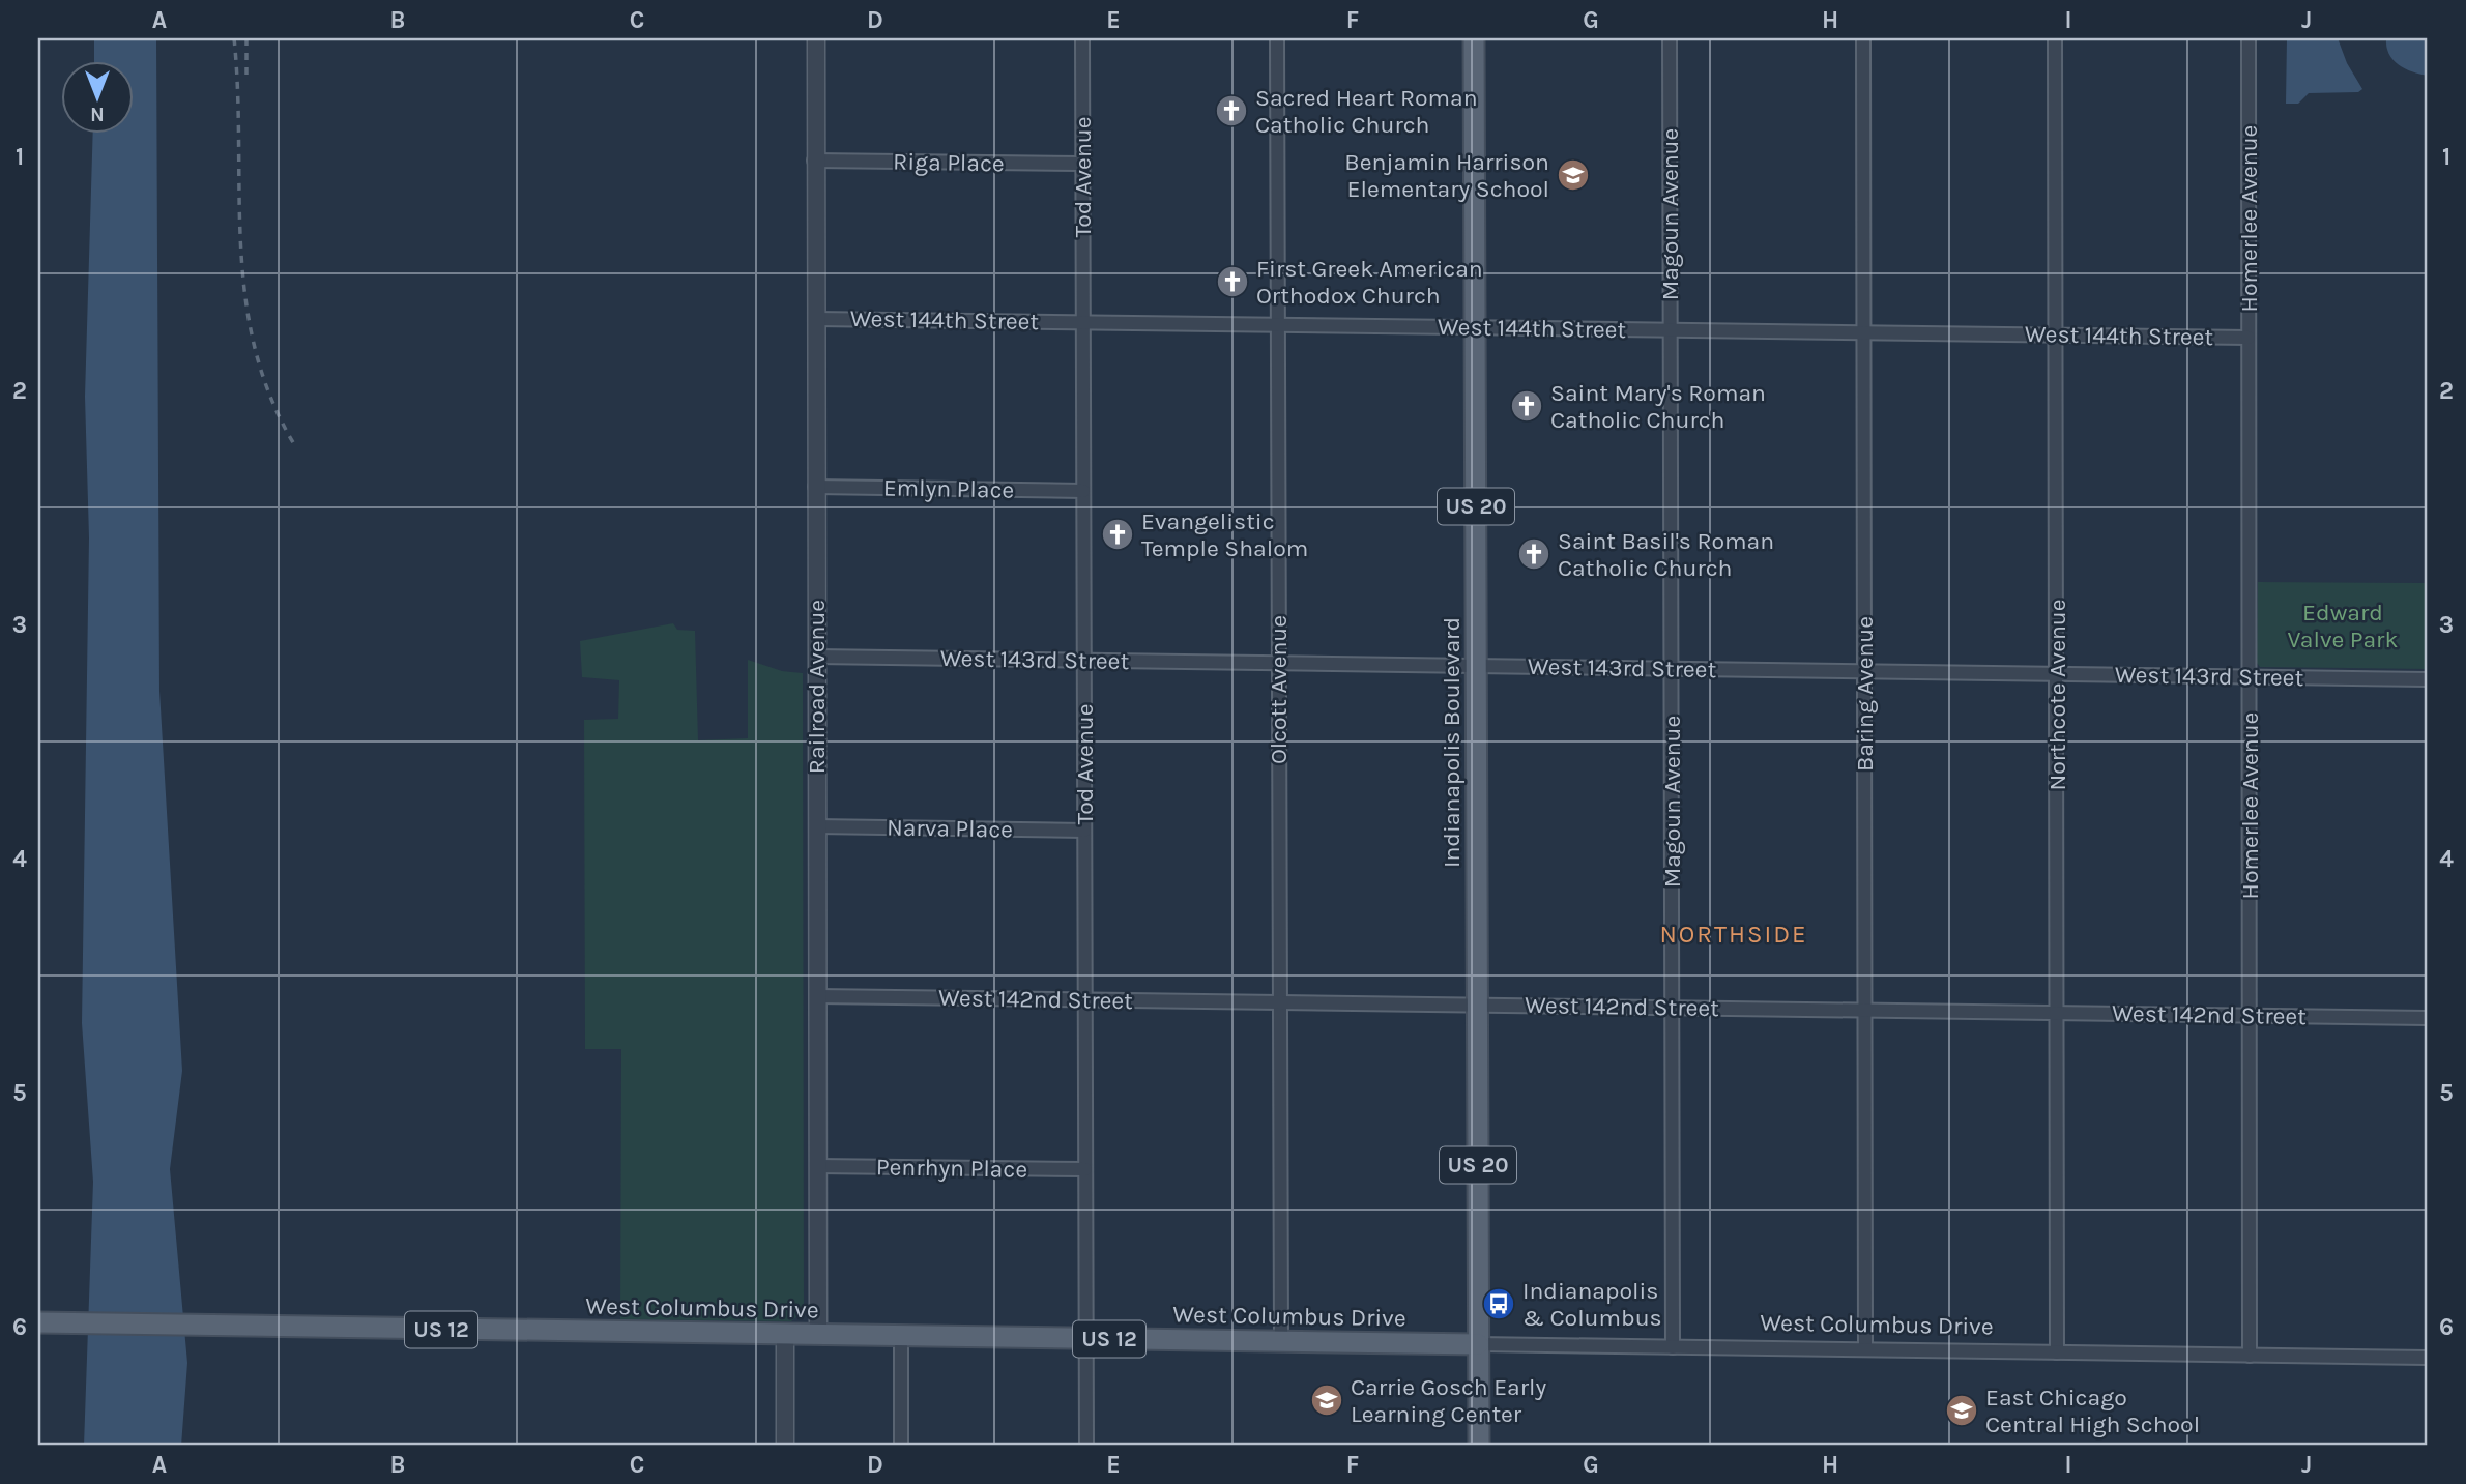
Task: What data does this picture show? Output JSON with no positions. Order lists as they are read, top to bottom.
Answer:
{
  "streets": {
    "main road": [
      "US 20",
      "Indianapolis Boulevard",
      "West Columbus Drive",
      "US 12"
    ],
    "street": [
      "Riga Place",
      "Tod Avenue",
      "Magoun Avenue",
      "Homerlee Avenue",
      "West 144th Street",
      "Emlyn Place",
      "West 143rd Street",
      "Railroad Avenue",
      "Olcott Avenue",
      "Baring Avenue",
      "Northcote Avenue",
      "Narva Place",
      "West 142nd Street",
      "Penrhyn Place"
    ]
  },
  "crossings": [
    ["Riga Place", "Tod Avenue"],
    ["Riga Place", "Railroad Avenue"],
    ["Tod Avenue", "West 144th Street"],
    ["Tod Avenue", "Emlyn Place"],
    ["Tod Avenue", "West 143rd Street"],
    ["Tod Avenue", "Narva Place"],
    ["Tod Avenue", "West 142nd Street"],
    ["Tod Avenue", "Penrhyn Place"],
    ["Tod Avenue", "West Columbus Drive"],
    ["Magoun Avenue", "West 144th Street"],
    ["Magoun Avenue", "West 143rd Street"],
    ["Magoun Avenue", "West 142nd Street"],
    ["Magoun Avenue", "West Columbus Drive"],
    ["Homerlee Avenue", "West 144th Street"],
    ["Homerlee Avenue", "West 143rd Street"],
    ["Homerlee Avenue", "West 142nd Street"],
    ["Homerlee Avenue", "West Columbus Drive"],
    ["West 144th Street", "Railroad Avenue"],
    ["West 144th Street", "Olcott Avenue"],
    ["West 144th Street", "Baring Avenue"],
    ["West 144th Street", "Northcote Avenue"],
    ["West 144th Street", "Indianapolis Boulevard"],
    ["Emlyn Place", "Railroad Avenue"],
    ["West 143rd Street", "Railroad Avenue"],
    ["West 143rd Street", "Olcott Avenue"],
    ["West 143rd Street", "Baring Avenue"],
    ["West 143rd Street", "Northcote Avenue"],
    ["West 143rd Street", "Indianapolis Boulevard"],
    ["Railroad Avenue", "Narva Place"],
    ["Railroad Avenue", "West 142nd Street"],
    ["Railroad Avenue", "Penrhyn Place"],
    ["Railroad Avenue", "West Columbus Drive"],
    ["Olcott Avenue", "West 142nd Street"],
    ["Olcott Avenue", "West Columbus Drive"],
    ["Baring Avenue", "West 142nd Street"],
    ["Baring Avenue", "West Columbus Drive"],
    ["Northcote Avenue", "West 142nd Street"],
    ["Northcote Avenue", "West Columbus Drive"],
    ["Indianapolis Boulevard", "West 142nd Street"],
    ["Indianapolis Boulevard", "West Columbus Drive"]
  ],
  "districts": ["NORTHSIDE"],
  "parks": ["Edward Valve Park"],
  "places": {
    "church": [
      "Sacred Heart Roman Catholic Church",
      "First Greek American Orthodox Church",
      "Saint Mary's Roman Catholic Church",
      "Evangelistic Temple Shalom",
      "Saint Basil's Roman Catholic Church"
    ],
    "school or university": ["Benjamin Harrison Elementary School", "Carrie Gosch Early Learning Center", "East Chicago Central High School"],
    "bus stop": ["Indianapolis & Columbus"]
  },
  "north": "bottom",
  "grid": {
    "columns": [
      "A",
      "B",
      "C",
      "D",
      "E",
      "F",
      "G",
      "H",
      "I",
      "J"
    ],
    "rows": [
      "1",
      "2",
      "3",
      "4",
      "5",
      "6"
    ]
  }
}
